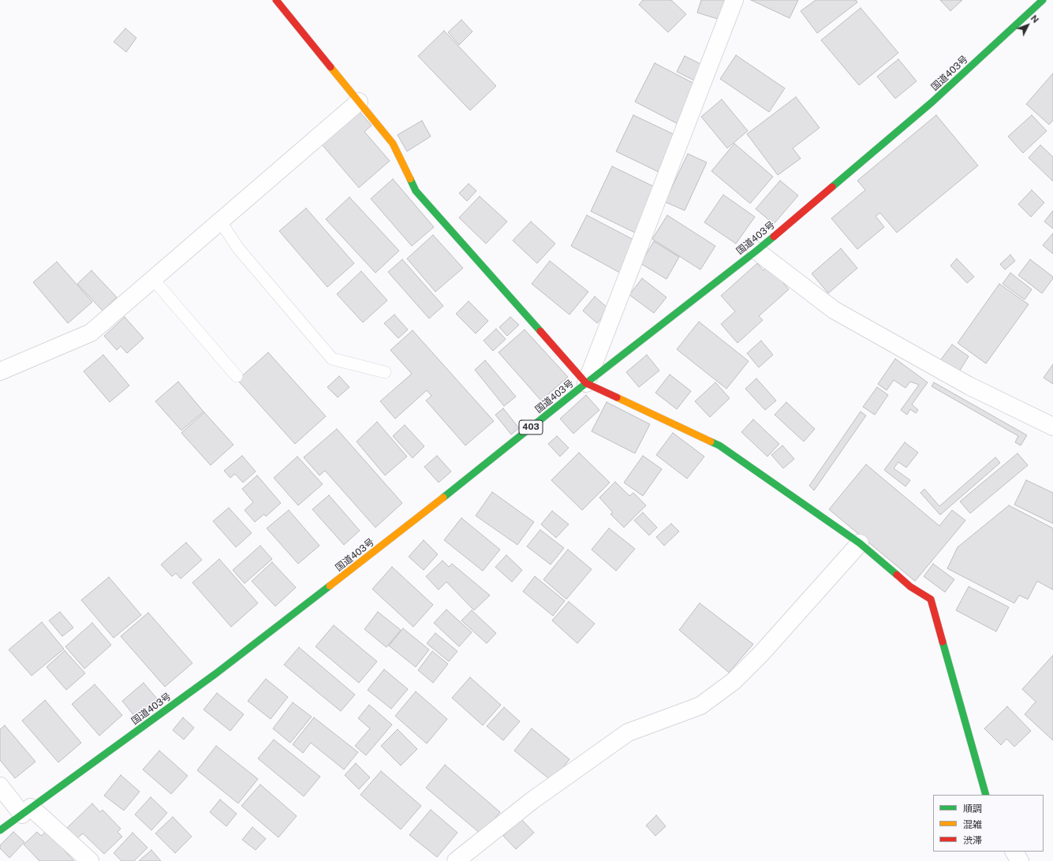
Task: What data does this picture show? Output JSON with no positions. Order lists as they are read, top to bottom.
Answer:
{
  "streets": {
    "main road": ["国道403号", "403"]
  },
  "legend": ["順調", "混雑", "渋滞"],
  "north": "top right"
}
